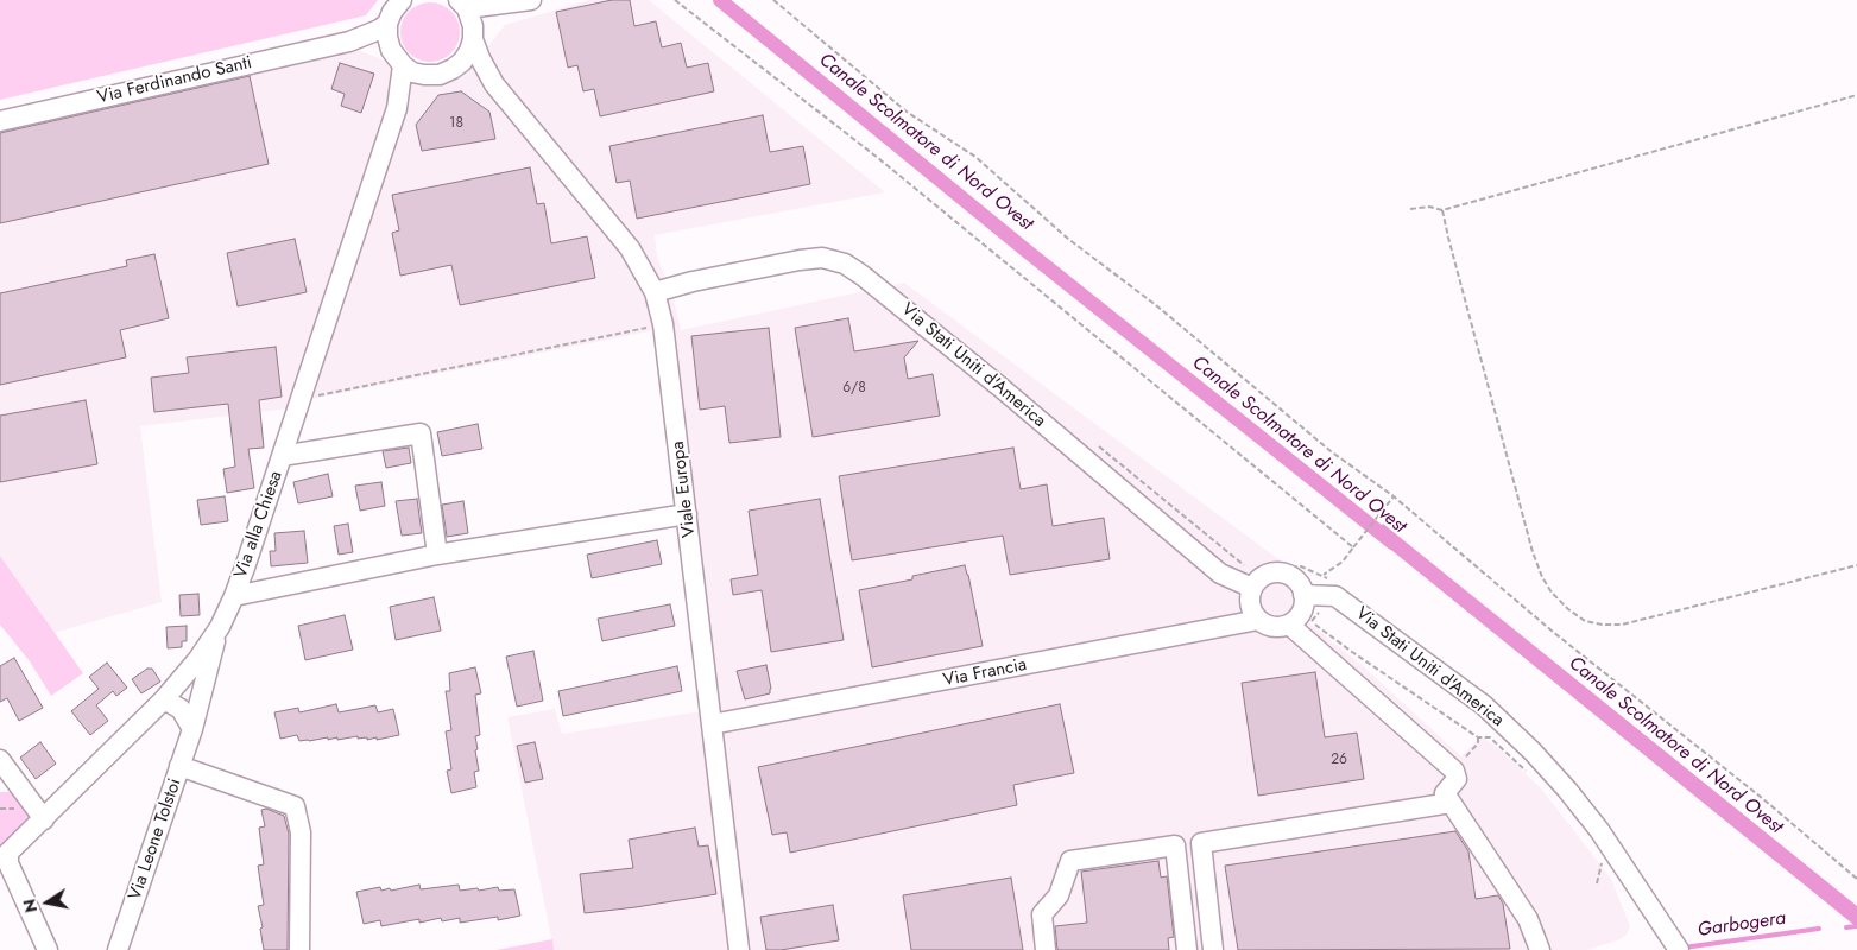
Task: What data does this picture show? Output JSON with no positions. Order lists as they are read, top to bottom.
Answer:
{
  "streets": {
    "street": [
      "Via Ferdinando Santi",
      "Via Stati Uniti d'America",
      "Viale Europa",
      "Via alla Chiesa",
      "Via Francia",
      "Via Leone Tolstoi"
    ]
  },
  "crossings": [
    ["Via Ferdinando Santi", "Via alla Chiesa"],
    ["Via Stati Uniti d'America", "Viale Europa"],
    ["Via Stati Uniti d'America", "Via Francia"],
    ["Viale Europa", "Via Francia"],
    ["Via alla Chiesa", "Via Leone Tolstoi"]
  ],
  "water": ["Canale Scolmatore di Nord Ovest", "Garbogera"],
  "house_numbers": ["18", "6/8", "26"],
  "north": "left"
}
